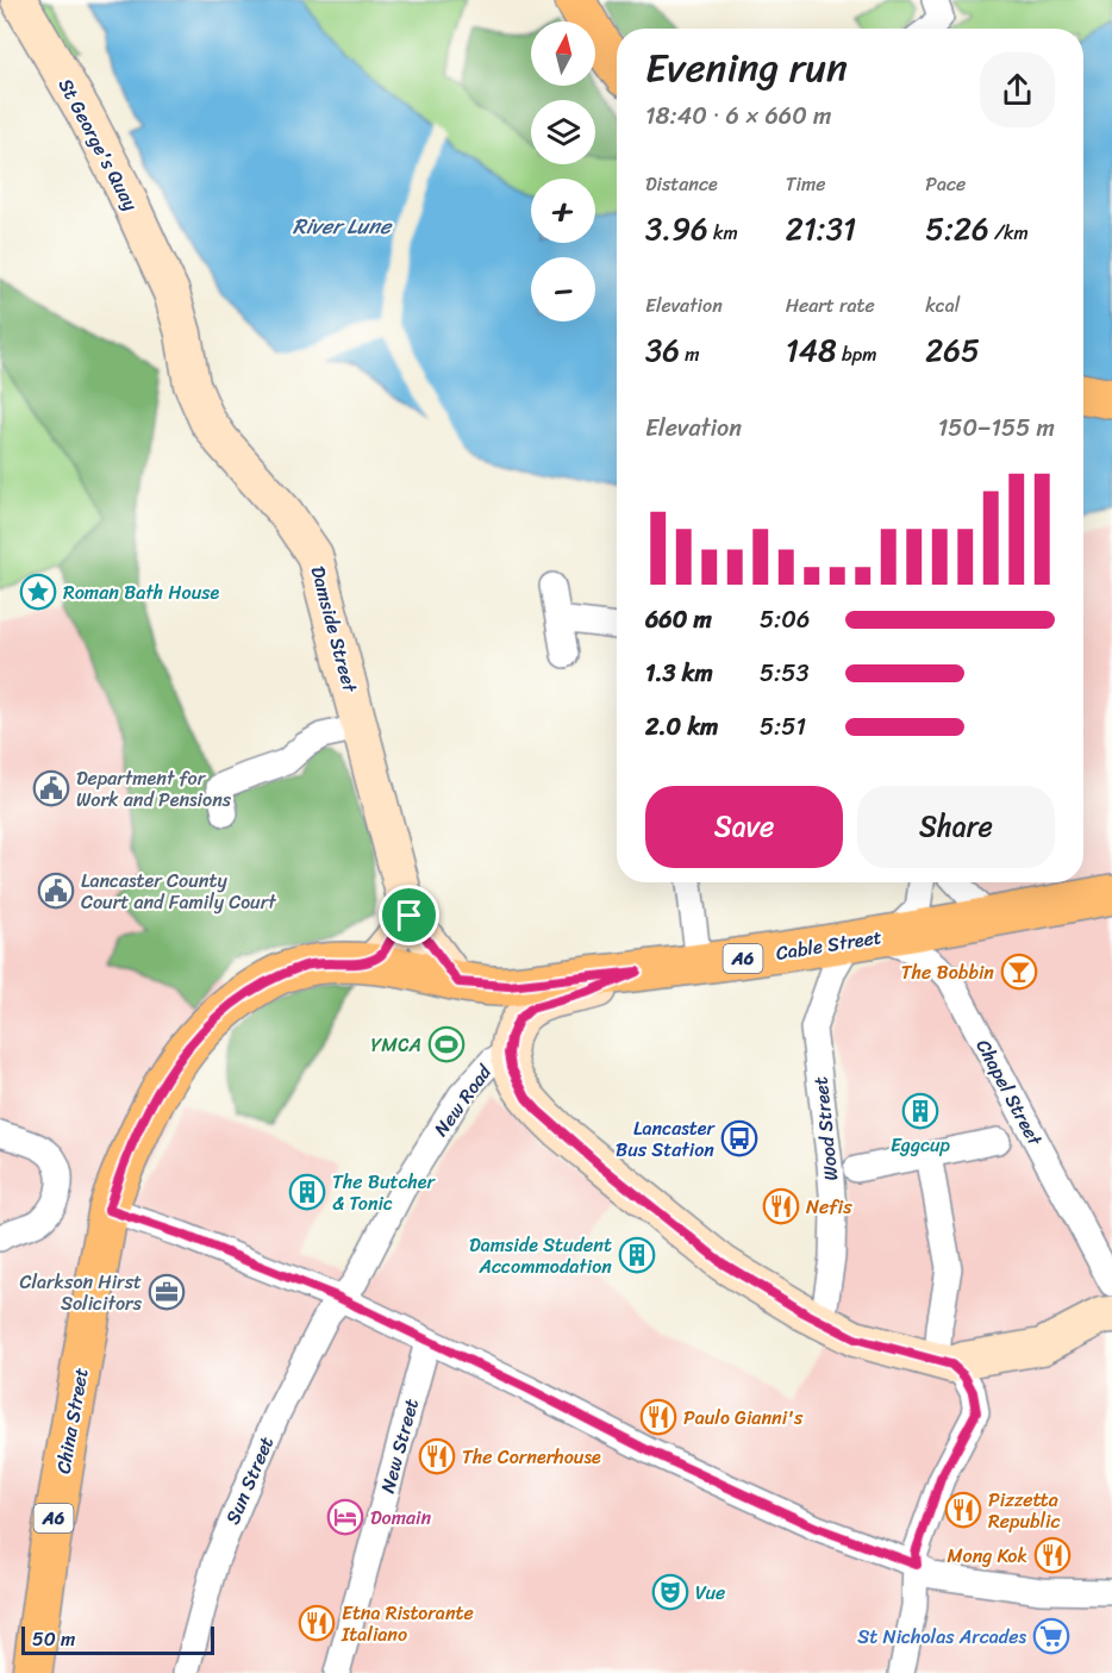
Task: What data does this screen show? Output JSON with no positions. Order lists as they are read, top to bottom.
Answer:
{
  "streets": {
    "main road": ["Cable Street", "A6", "China Street"],
    "street": [
      "St George's Quay",
      "Damside Street",
      "Chapel Street",
      "New Road",
      "Wood Street",
      "New Street",
      "Sun Street"
    ]
  },
  "crossings": [
    ["St George's Quay", "Damside Street"],
    ["Damside Street", "Cable Street"],
    ["Damside Street", "A6"],
    ["Cable Street", "A6"],
    ["Cable Street", "Chapel Street"],
    ["Cable Street", "New Road"],
    ["Cable Street", "Wood Street"],
    ["A6", "China Street"],
    ["Chapel Street", "Wood Street"],
    ["New Road", "Sun Street"]
  ],
  "water": ["River Lune"],
  "places": {
    "place": ["Roman Bath House"],
    "public building": ["Department for Work and Pensions", "Lancaster County Court and Family Court"],
    "bar": ["The Bobbin"],
    "sports": ["YMCA"],
    "building": ["Eggcup", "The Butcher & Tonic", "Damside Student Accommodation"],
    "bus stop": ["Lancaster Bus Station"],
    "restaurant": [
      "Nefis",
      "Paulo Gianni's",
      "The Cornerhouse",
      "Pizzetta Republic",
      "Mong Kok",
      "Etna Ristorante Italiano"
    ],
    "office": ["Clarkson Hirst Solicitors"],
    "hotel": ["Domain"],
    "theatre": ["Vue"],
    "supermarket": ["St Nicholas Arcades"]
  },
  "scale_bar": "50 m",
  "north": "top",
  "page": {
    "map_buttons": ["+", "−"],
    "heading": ["Evening run", "18:40 · 6 × 660 m"],
    "stats": [
      ["Distance", "3.96 km"],
      ["Time", "21:31"],
      ["Pace", "5:26 /km"],
      ["Elevation", "36 m"],
      ["Heart rate", "148 bpm"],
      ["kcal", "265"]
    ],
    "chart": ["Elevation", "150–155 m"],
    "list": [
      {
        "name": "660 m",
        "note": "5:06"
      },
      {
        "name": "1.3 km",
        "note": "5:53"
      },
      {
        "name": "2.0 km",
        "note": "5:51"
      }
    ],
    "buttons": ["Save", "Share"],
    "scale": "50 m"
  }
}
